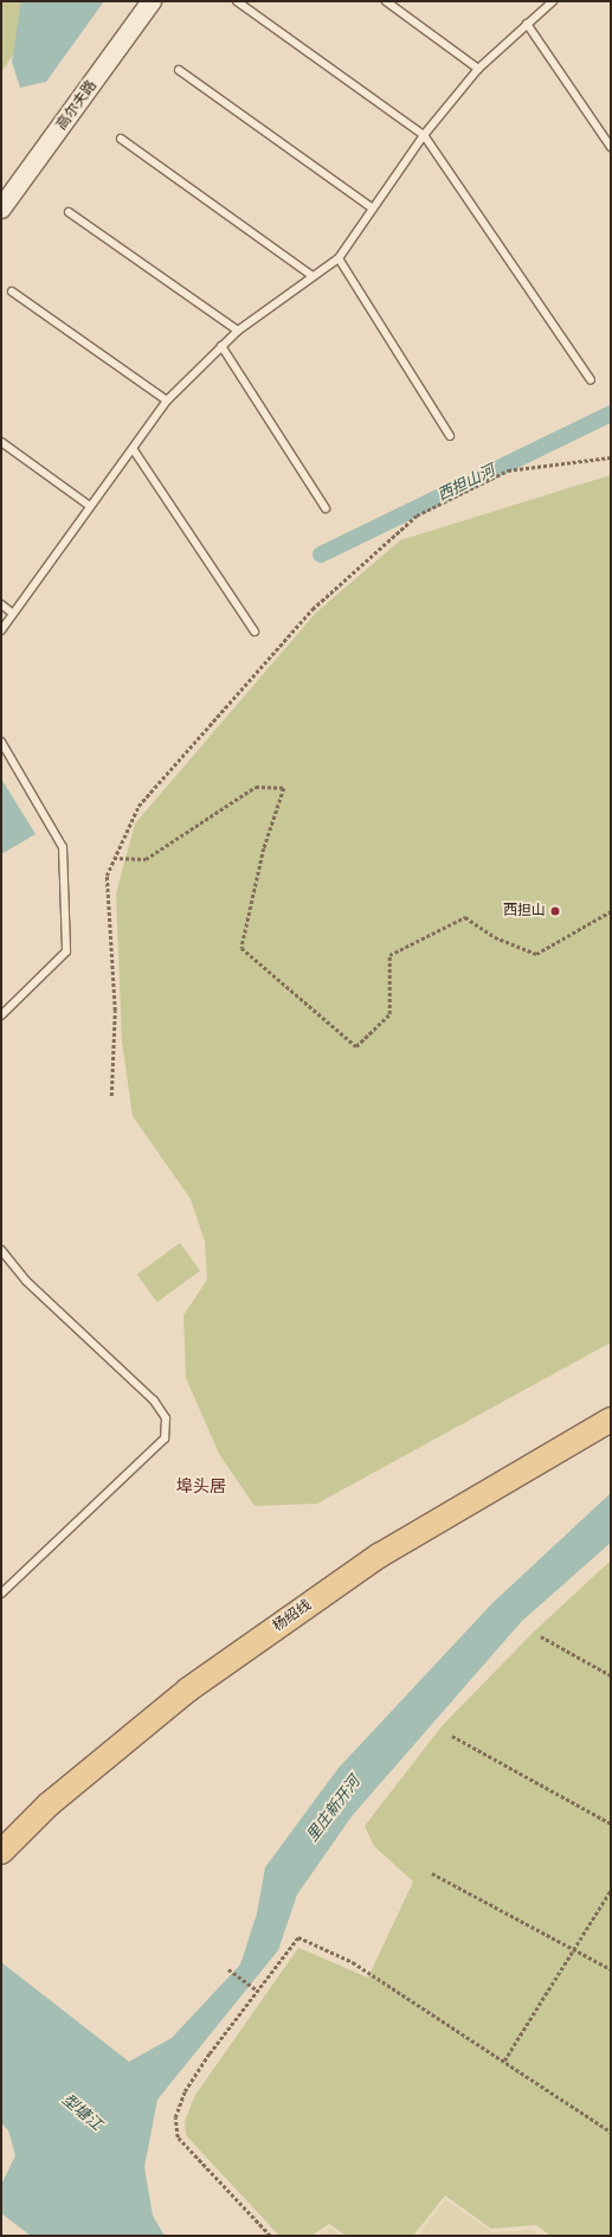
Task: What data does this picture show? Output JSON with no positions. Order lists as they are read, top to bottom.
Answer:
{
  "streets": {
    "main road": ["杨绍线"],
    "street": ["高尔夫路"]
  },
  "districts": ["埠头居"],
  "water": ["西担山河", "里庄新开河", "型塘江"],
  "places": ["西担山"]
}
